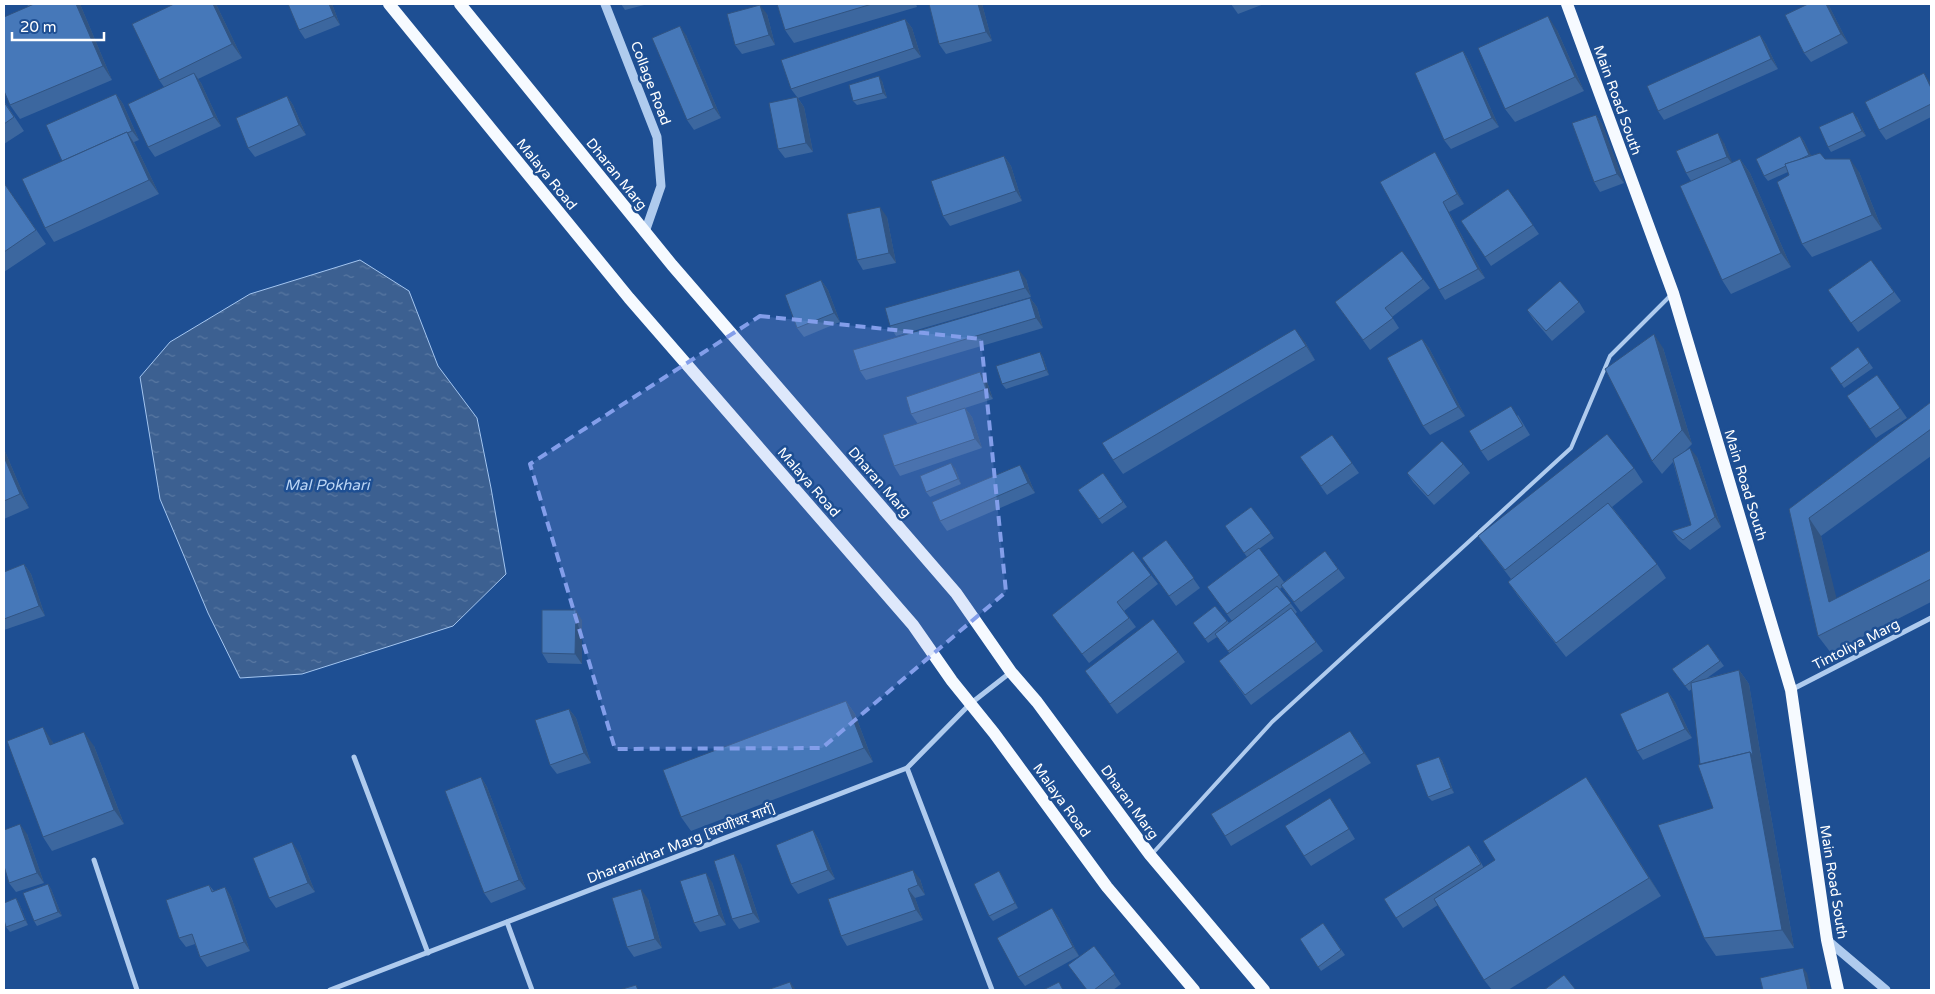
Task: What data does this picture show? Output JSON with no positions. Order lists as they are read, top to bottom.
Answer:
{
  "streets": {
    "main road": ["Main Road South", "Malaya Road", "Dharan Marg"],
    "street": ["Collage Road", "Tintoliya Marg", "Dharanidhar Marg [धरणीधर मार्ग]"]
  },
  "crossings": [
    ["Collage Road", "Dharan Marg"],
    ["Main Road South", "Tintoliya Marg"],
    ["Malaya Road", "Dharanidhar Marg [धरणीधर मार्ग]"],
    ["Dharan Marg", "Dharanidhar Marg [धरणीधर मार्ग]"]
  ],
  "water": ["Mal Pokhari"],
  "scale_bar": "20 m"
}
